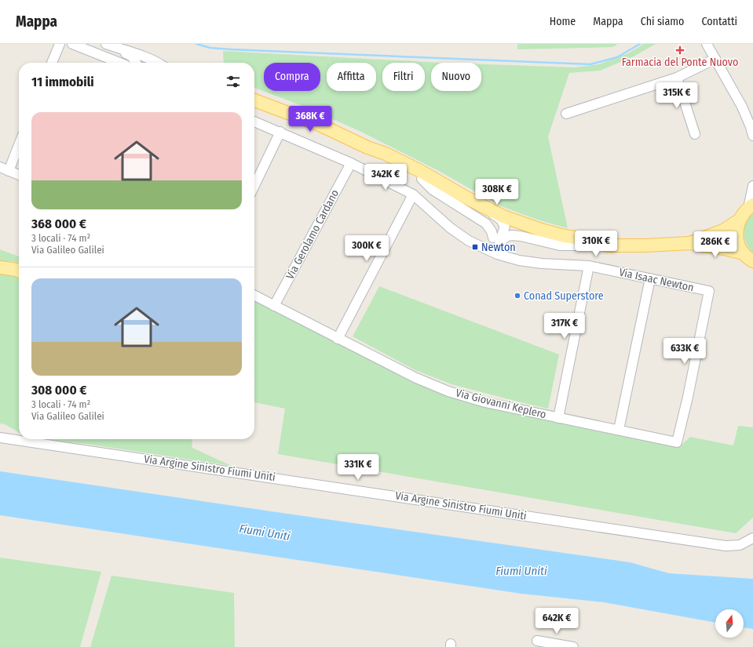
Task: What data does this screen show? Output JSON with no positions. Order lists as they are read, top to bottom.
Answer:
{
  "streets": {
    "street": [
      "Via Gerolamo Cardano",
      "Via Isaac Newton",
      "Via Giovanni Keplero",
      "Via Argine Sinistro Fiumi Uniti"
    ]
  },
  "crossings": [
    ["Via Gerolamo Cardano", "Via Isaac Newton"],
    ["Via Gerolamo Cardano", "Via Giovanni Keplero"],
    ["Via Isaac Newton", "Via Giovanni Keplero"]
  ],
  "water": ["Fiumi Uniti"],
  "places": {
    "health": ["Farmacia del Ponte Nuovo"],
    "transit": ["Newton"],
    "other": ["Conad Superstore"]
  },
  "north": "top",
  "page": {
    "header": "Mappa",
    "nav": [
      "Home",
      "Mappa",
      "Chi siamo",
      "Contatti"
    ],
    "chip": [
      "Compra",
      "Affitta",
      "Filtri",
      "Nuovo"
    ],
    "heading": "11 immobili",
    "price": [
      "315K €",
      "368K €",
      "342K €",
      "308K €",
      "310K €",
      "286K €",
      "300K €",
      "317K €",
      "633K €",
      "331K €",
      "642K €"
    ],
    "list": [
      {
        "name": "368 000 €",
        "note": "3 locali · 74 m² · Via Galileo Galilei"
      },
      {
        "name": "308 000 €",
        "note": "3 locali · 74 m² · Via Galileo Galilei"
      }
    ]
  }
}
